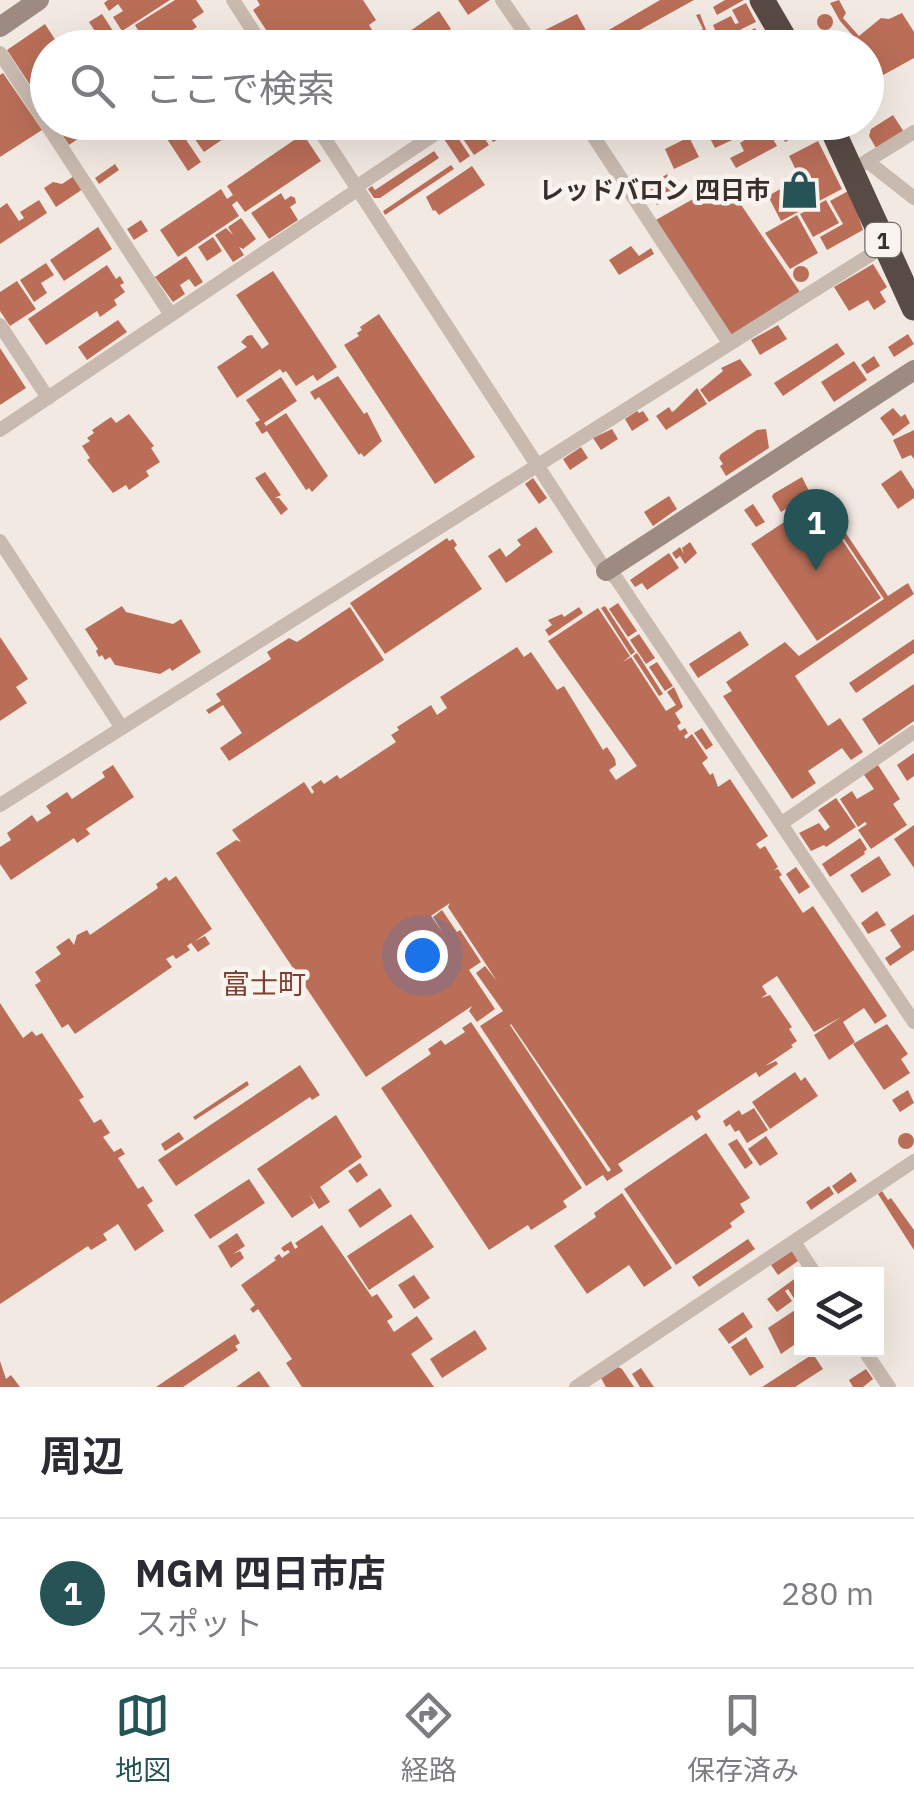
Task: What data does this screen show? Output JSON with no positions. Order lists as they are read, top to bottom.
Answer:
{
  "streets": {
    "highway": ["1"]
  },
  "districts": ["富士町"],
  "places": {
    "shop": ["レッドバロン 四日市"]
  },
  "page": {
    "search": "ここで検索",
    "pins": "1",
    "heading": "周辺",
    "list": [
      {
        "mark": "1",
        "name": "MGM 四日市店",
        "note": "スポット",
        "value": "280 m"
      }
    ],
    "nav": ["地図", "経路", "保存済み"]
  }
}
